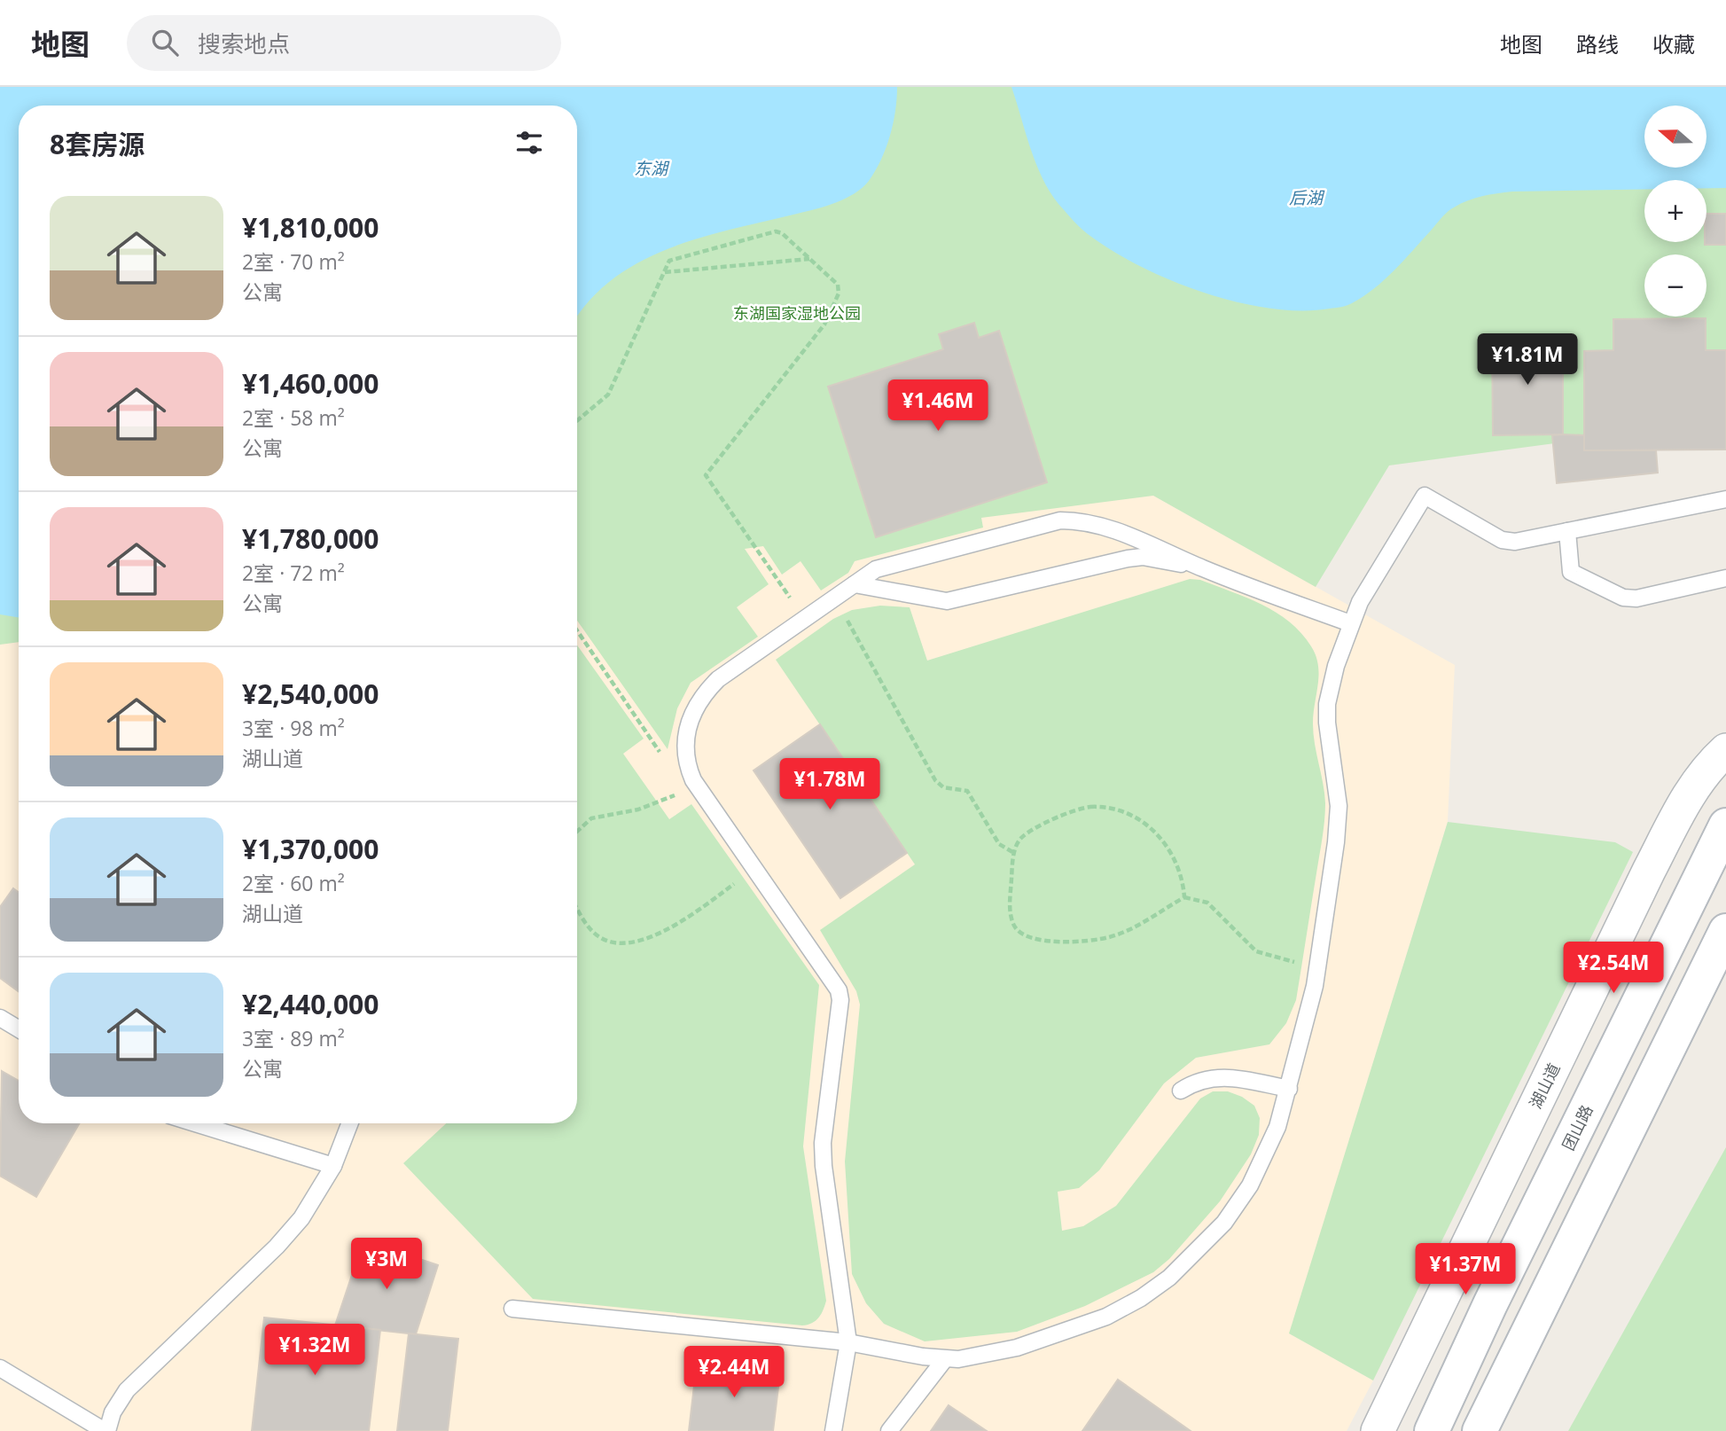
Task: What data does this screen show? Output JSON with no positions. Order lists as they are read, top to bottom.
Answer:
{
  "streets": {
    "main road": ["团山路"],
    "street": ["湖山道"]
  },
  "water": ["东湖", "后湖"],
  "parks": ["东湖国家湿地公园"],
  "north": "left",
  "page": {
    "header": "地图",
    "search": "搜索地点",
    "nav": ["地图", "路线", "收藏"],
    "map_buttons": ["+", "−"],
    "heading": "8套房源",
    "list": [
      {
        "name": "¥1,810,000",
        "note": "2室 · 70 m² · 公寓"
      },
      {
        "name": "¥1,460,000",
        "note": "2室 · 58 m² · 公寓"
      },
      {
        "name": "¥1,780,000",
        "note": "2室 · 72 m² · 公寓"
      },
      {
        "name": "¥2,540,000",
        "note": "3室 · 98 m² · 湖山道"
      },
      {
        "name": "¥1,370,000",
        "note": "2室 · 60 m² · 湖山道"
      },
      {
        "name": "¥2,440,000",
        "note": "3室 · 89 m² · 公寓"
      }
    ],
    "price": [
      "¥1.81M",
      "¥1.46M",
      "¥1.78M",
      "¥2.54M",
      "¥3M",
      "¥1.37M",
      "¥1.32M",
      "¥2.44M"
    ]
  }
}
